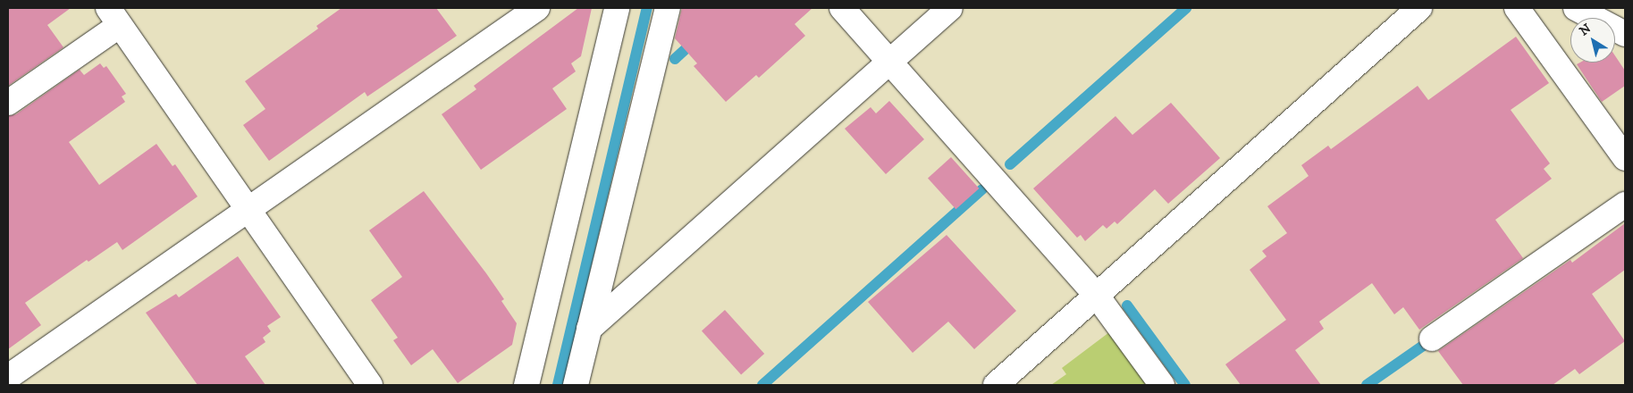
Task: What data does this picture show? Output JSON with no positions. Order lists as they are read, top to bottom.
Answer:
{
  "north": "top left"
}
